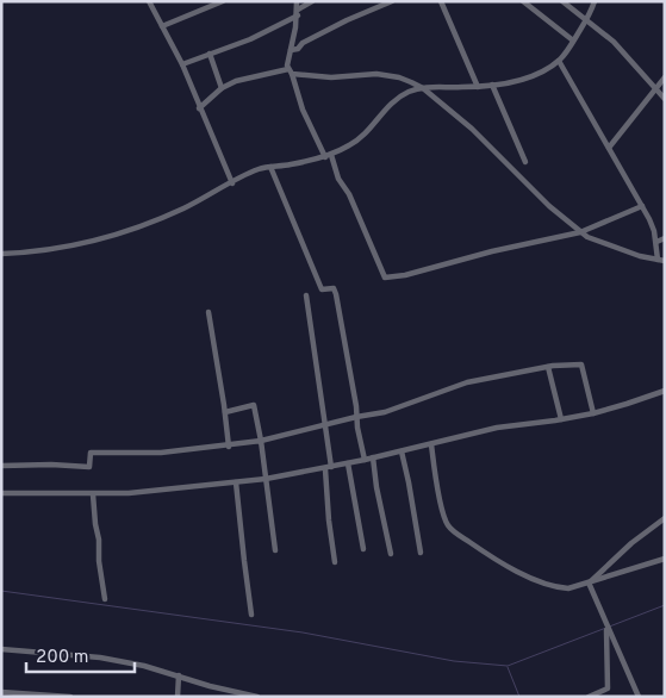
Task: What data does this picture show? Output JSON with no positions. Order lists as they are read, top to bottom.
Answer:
{
  "scale_bar": "200 m"
}
